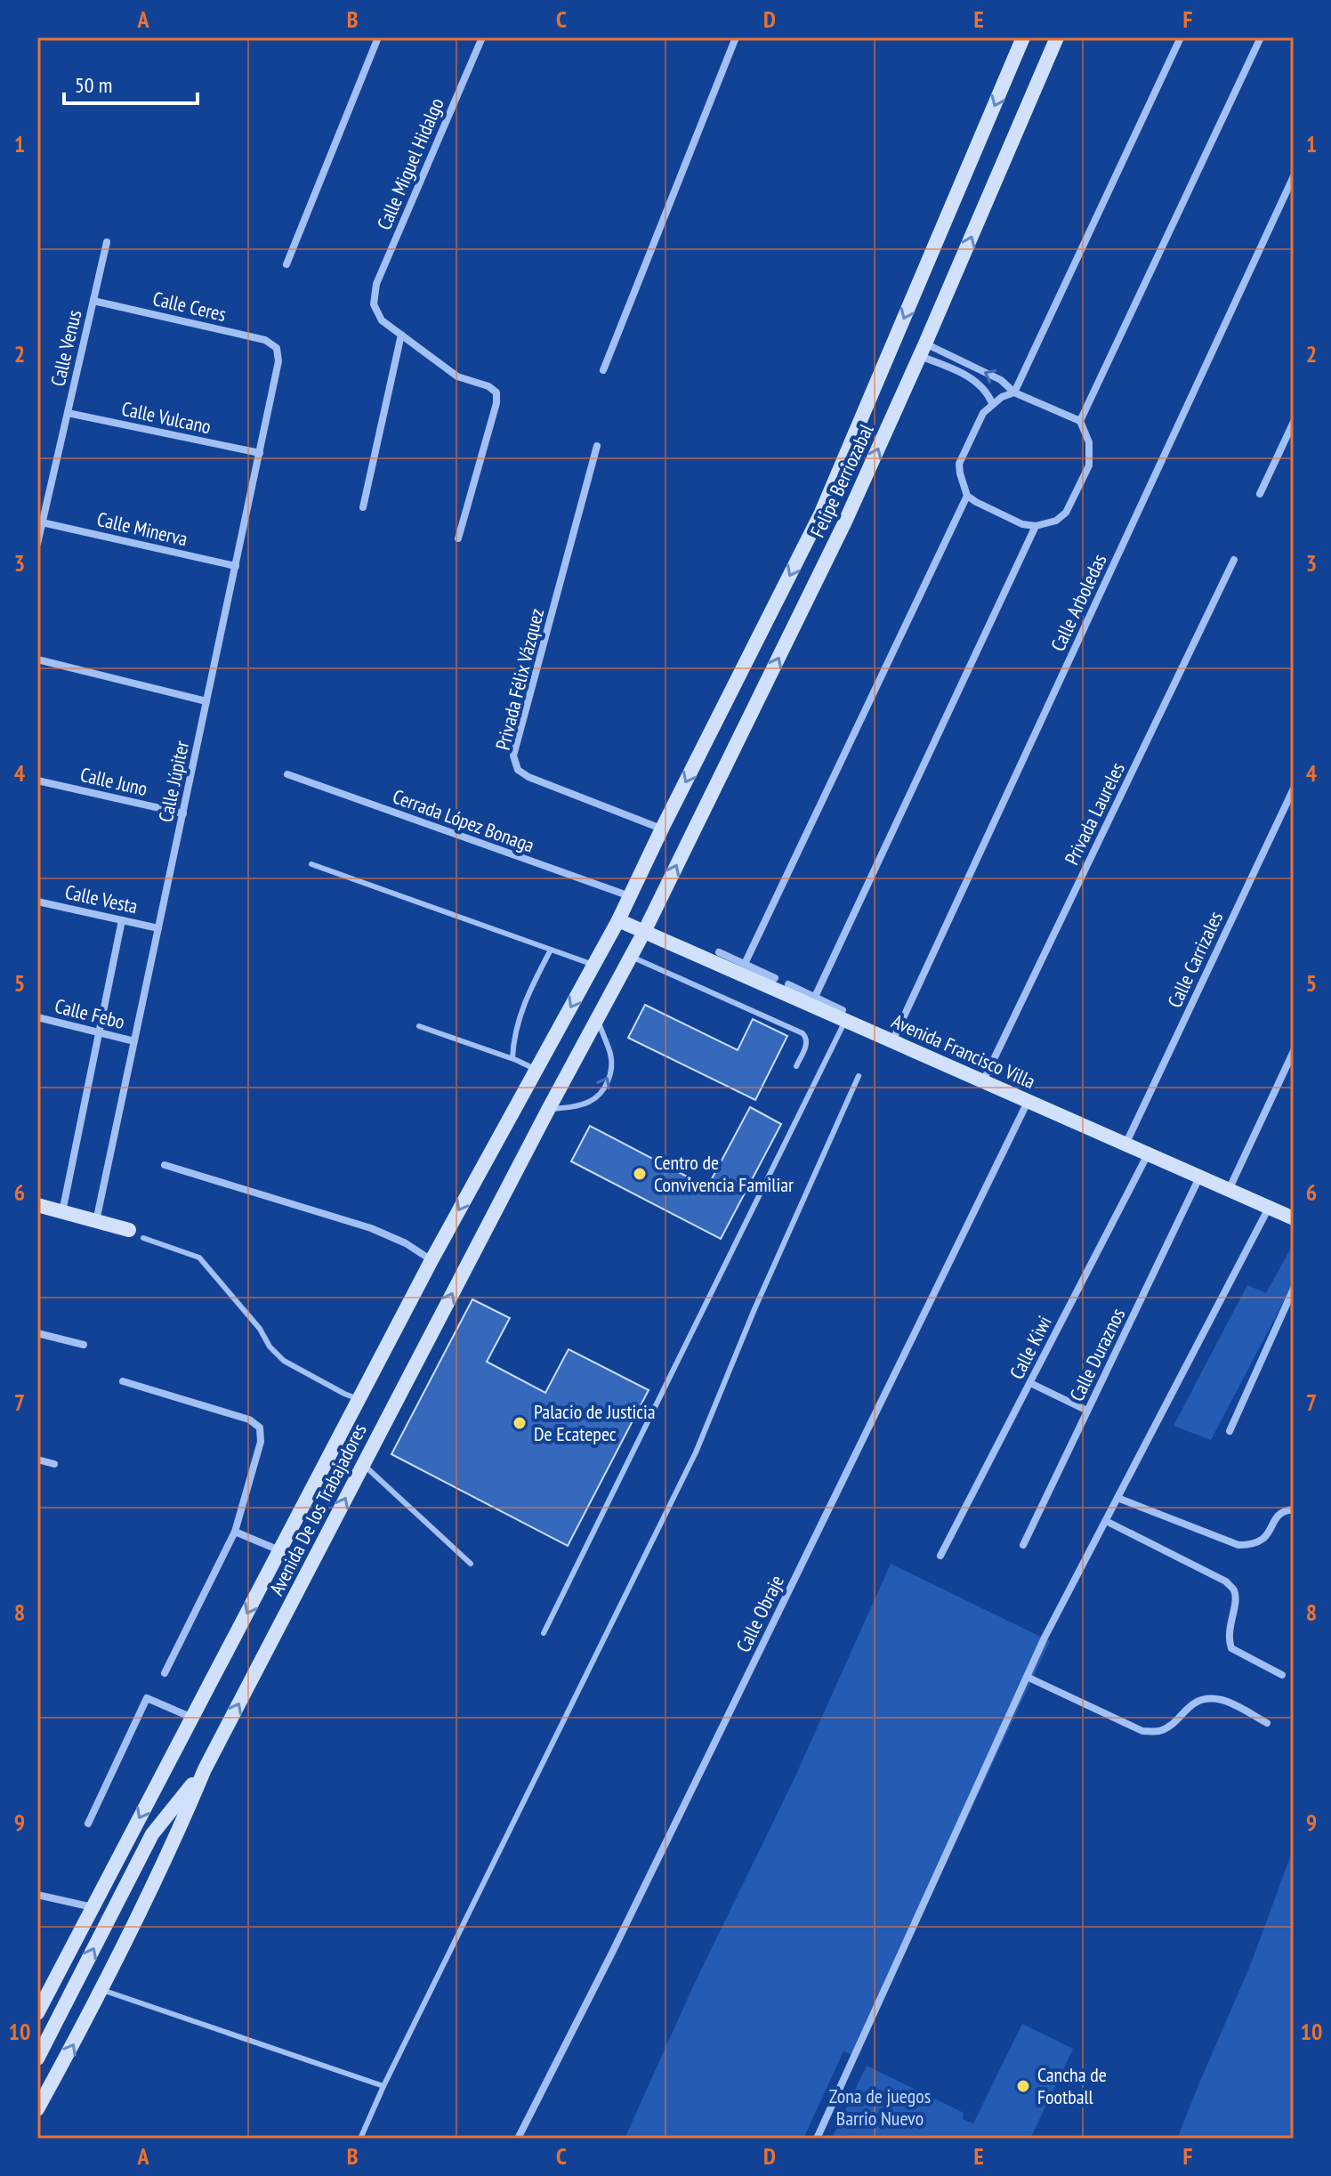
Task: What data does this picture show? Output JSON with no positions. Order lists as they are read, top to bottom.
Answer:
{
  "streets": {
    "main road": ["Felipe Berriozabal", "Avenida Francisco Villa", "Avenida De los Trabajadores"],
    "street": [
      "Calle Miguel Hidalgo",
      "Calle Ceres",
      "Calle Venus",
      "Calle Vulcano",
      "Calle Minerva",
      "Calle Arboledas",
      "Privada Félix Vázquez",
      "Calle Juno",
      "Calle Júpiter",
      "Privada Laureles",
      "Cerrada López Bonaga",
      "Calle Vesta",
      "Calle Carrizales",
      "Calle Febo",
      "Calle Kiwi",
      "Calle Duraznos",
      "Calle Obraje"
    ]
  },
  "crossings": [
    ["Calle Ceres", "Calle Venus"],
    ["Calle Ceres", "Calle Júpiter"],
    ["Calle Venus", "Calle Vulcano"],
    ["Calle Venus", "Calle Minerva"],
    ["Calle Vulcano", "Calle Júpiter"],
    ["Felipe Berriozabal", "Privada Félix Vázquez"],
    ["Felipe Berriozabal", "Cerrada López Bonaga"],
    ["Felipe Berriozabal", "Avenida Francisco Villa"],
    ["Felipe Berriozabal", "Avenida De los Trabajadores"],
    ["Calle Minerva", "Calle Júpiter"],
    ["Calle Arboledas", "Avenida Francisco Villa"],
    ["Calle Juno", "Calle Júpiter"],
    ["Calle Júpiter", "Calle Vesta"],
    ["Calle Júpiter", "Calle Febo"],
    ["Privada Laureles", "Avenida Francisco Villa"],
    ["Calle Carrizales", "Avenida Francisco Villa"],
    ["Avenida Francisco Villa", "Calle Kiwi"],
    ["Avenida Francisco Villa", "Calle Duraznos"],
    ["Avenida Francisco Villa", "Avenida De los Trabajadores"],
    ["Avenida Francisco Villa", "Calle Obraje"]
  ],
  "parks": ["Zona de juegos Barrio Nuevo"],
  "places": ["Centro de Convivencia Familiar", "Palacio de Justicia De Ecatepec", "Cancha de Football"],
  "scale_bar": "50 m",
  "grid": {
    "columns": [
      "A",
      "B",
      "C",
      "D",
      "E",
      "F"
    ],
    "rows": [
      "1",
      "2",
      "3",
      "4",
      "5",
      "6",
      "7",
      "8",
      "9",
      "10"
    ]
  }
}
